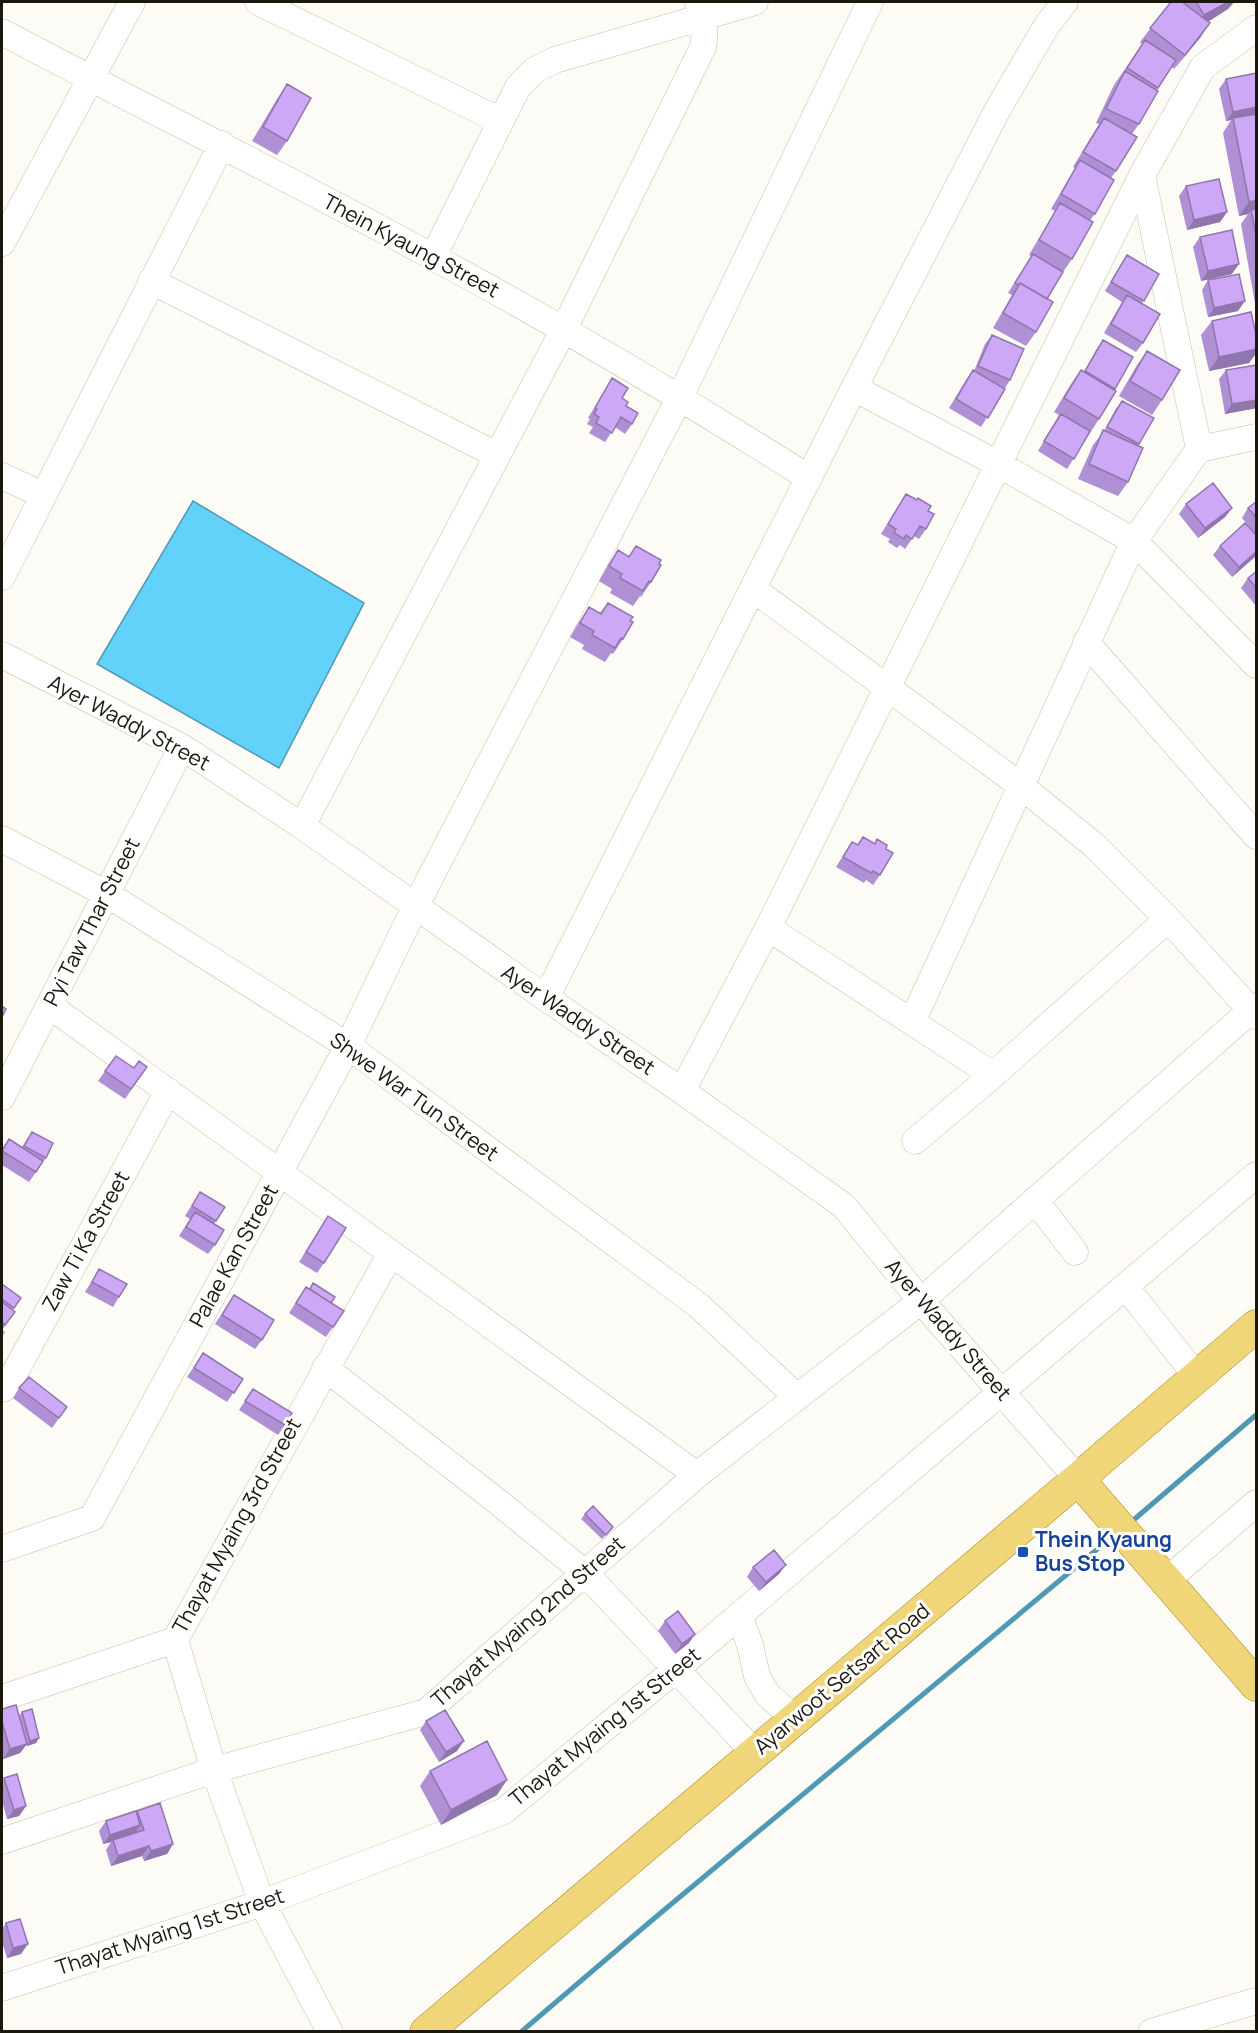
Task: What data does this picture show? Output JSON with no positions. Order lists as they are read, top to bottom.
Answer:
{
  "streets": {
    "main road": ["Ayarwoot Setsart Road"],
    "street": [
      "Thein Kyaung Street",
      "Ayer Waddy Street",
      "Pyi Taw Thar Street",
      "Shwe War Tun Street",
      "Zaw Ti Ka Street",
      "Palae Kan Street",
      "Thayat Myaing 3rd Street",
      "Thayat Myaing 2nd Street",
      "Thayat Myaing 1st Street"
    ]
  },
  "crossings": [
    ["Thein Kyaung Street", "Palae Kan Street"],
    ["Ayer Waddy Street", "Pyi Taw Thar Street"],
    ["Ayer Waddy Street", "Palae Kan Street"],
    ["Ayer Waddy Street", "Thayat Myaing 2nd Street"],
    ["Ayer Waddy Street", "Ayarwoot Setsart Road"],
    ["Ayer Waddy Street", "Thayat Myaing 1st Street"],
    ["Pyi Taw Thar Street", "Shwe War Tun Street"],
    ["Shwe War Tun Street", "Palae Kan Street"],
    ["Shwe War Tun Street", "Thayat Myaing 2nd Street"]
  ],
  "places": {
    "transit": ["Thein Kyaung Bus Stop"]
  }
}
